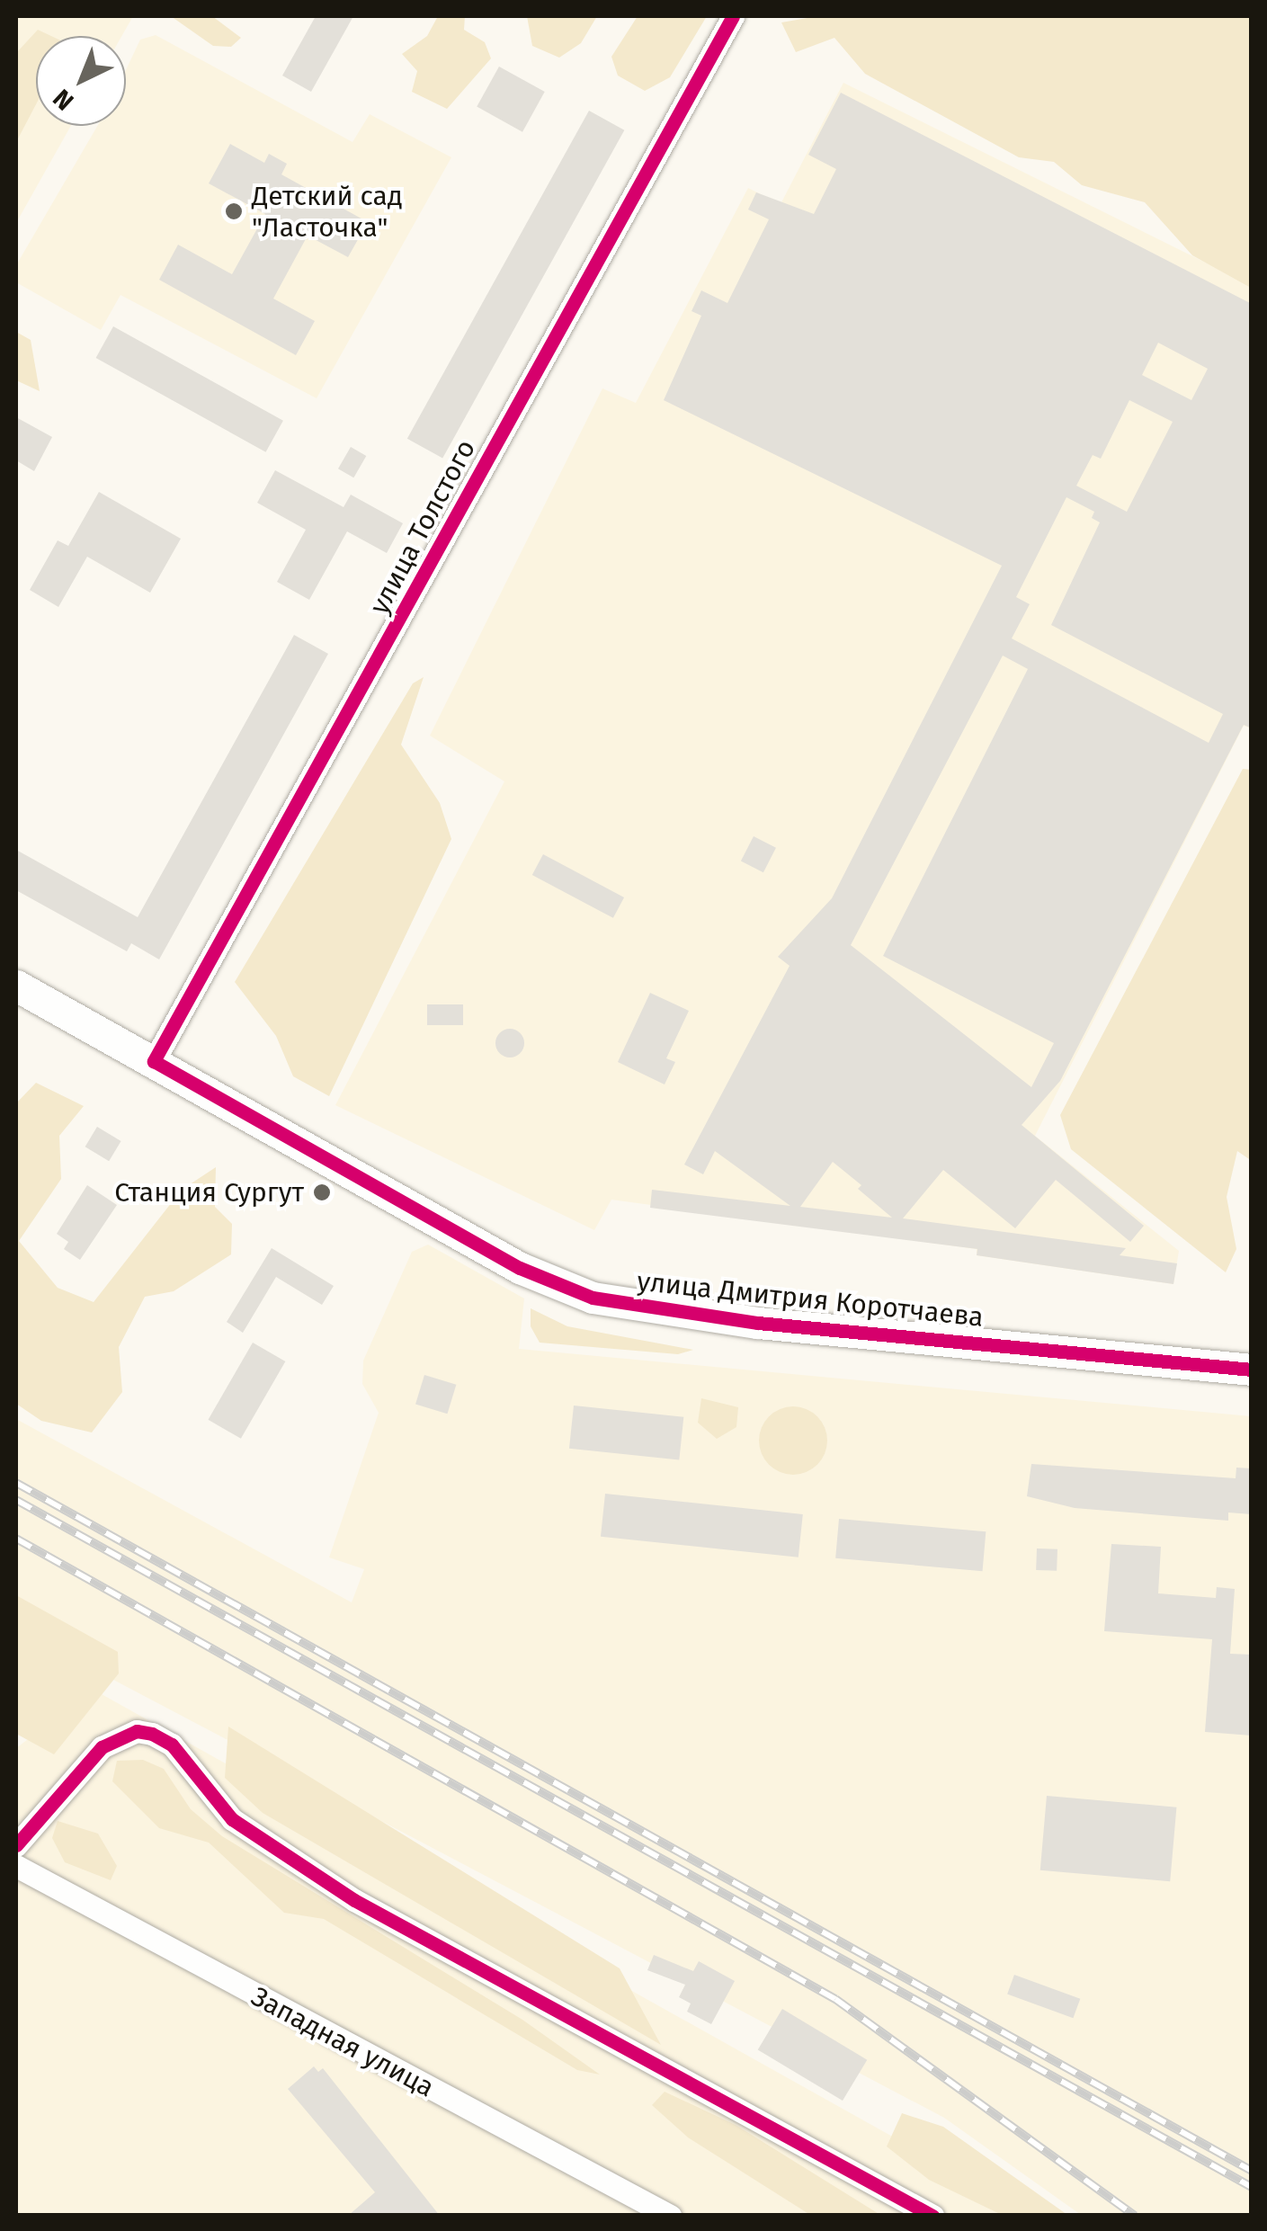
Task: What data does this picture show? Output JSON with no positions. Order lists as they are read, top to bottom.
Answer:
{
  "streets": {
    "street": ["улица Толстого", "улица Дмитрия Коротчаева", "Западная улица"]
  },
  "crossings": [
    ["улица Толстого", "улица Дмитрия Коротчаева"]
  ],
  "places": ["Детский сад \"Ласточка\"", "Станция Сургут"],
  "north": "bottom left"
}
